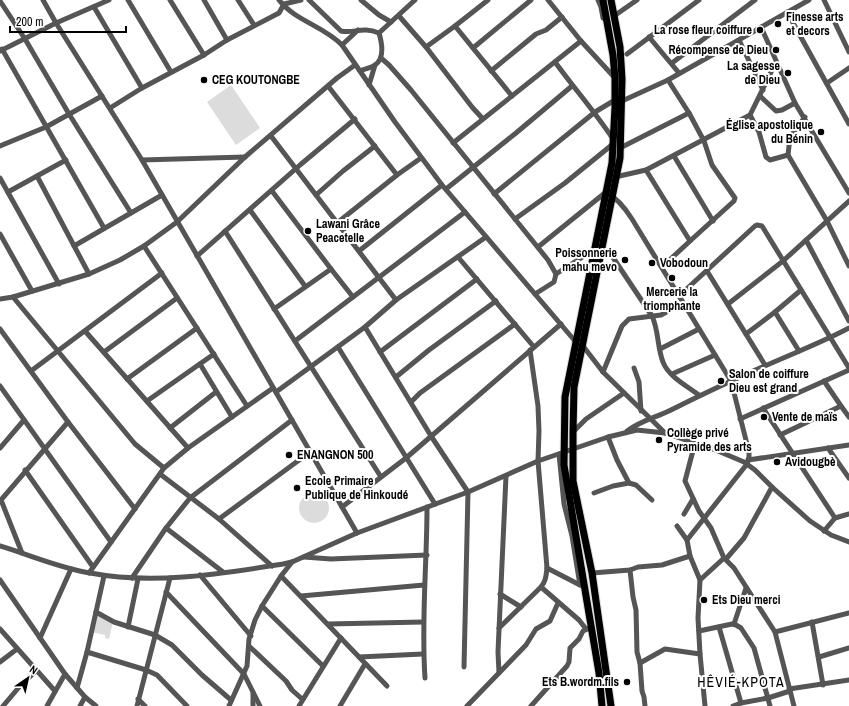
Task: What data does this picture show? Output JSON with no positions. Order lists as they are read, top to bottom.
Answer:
{
  "districts": ["HÊVIÉ-KPOTA"],
  "places": [
    "Finesse arts et decors",
    "La rose fleur coiffure",
    "Récompense de Dieu",
    "La sagesse de Dieu",
    "CEG KOUTONGBE",
    "Église apostolique du Bénin",
    "Lawani Grâce Peacetelle",
    "Poissonnerie mahu mevo",
    "Vobodoun",
    "Mercerie la triomphante",
    "Salon de coiffure Dieu est grand",
    "Vente de maïs",
    "Collège privé Pyramide des arts",
    "ENANGNON 500",
    "Avidougbè",
    "Ecole Primaire Publique de Hinkoudé",
    "Ets Dieu merci",
    "Ets B.wordm.fils"
  ],
  "scale_bar": "200 m",
  "north": "top right"
}
